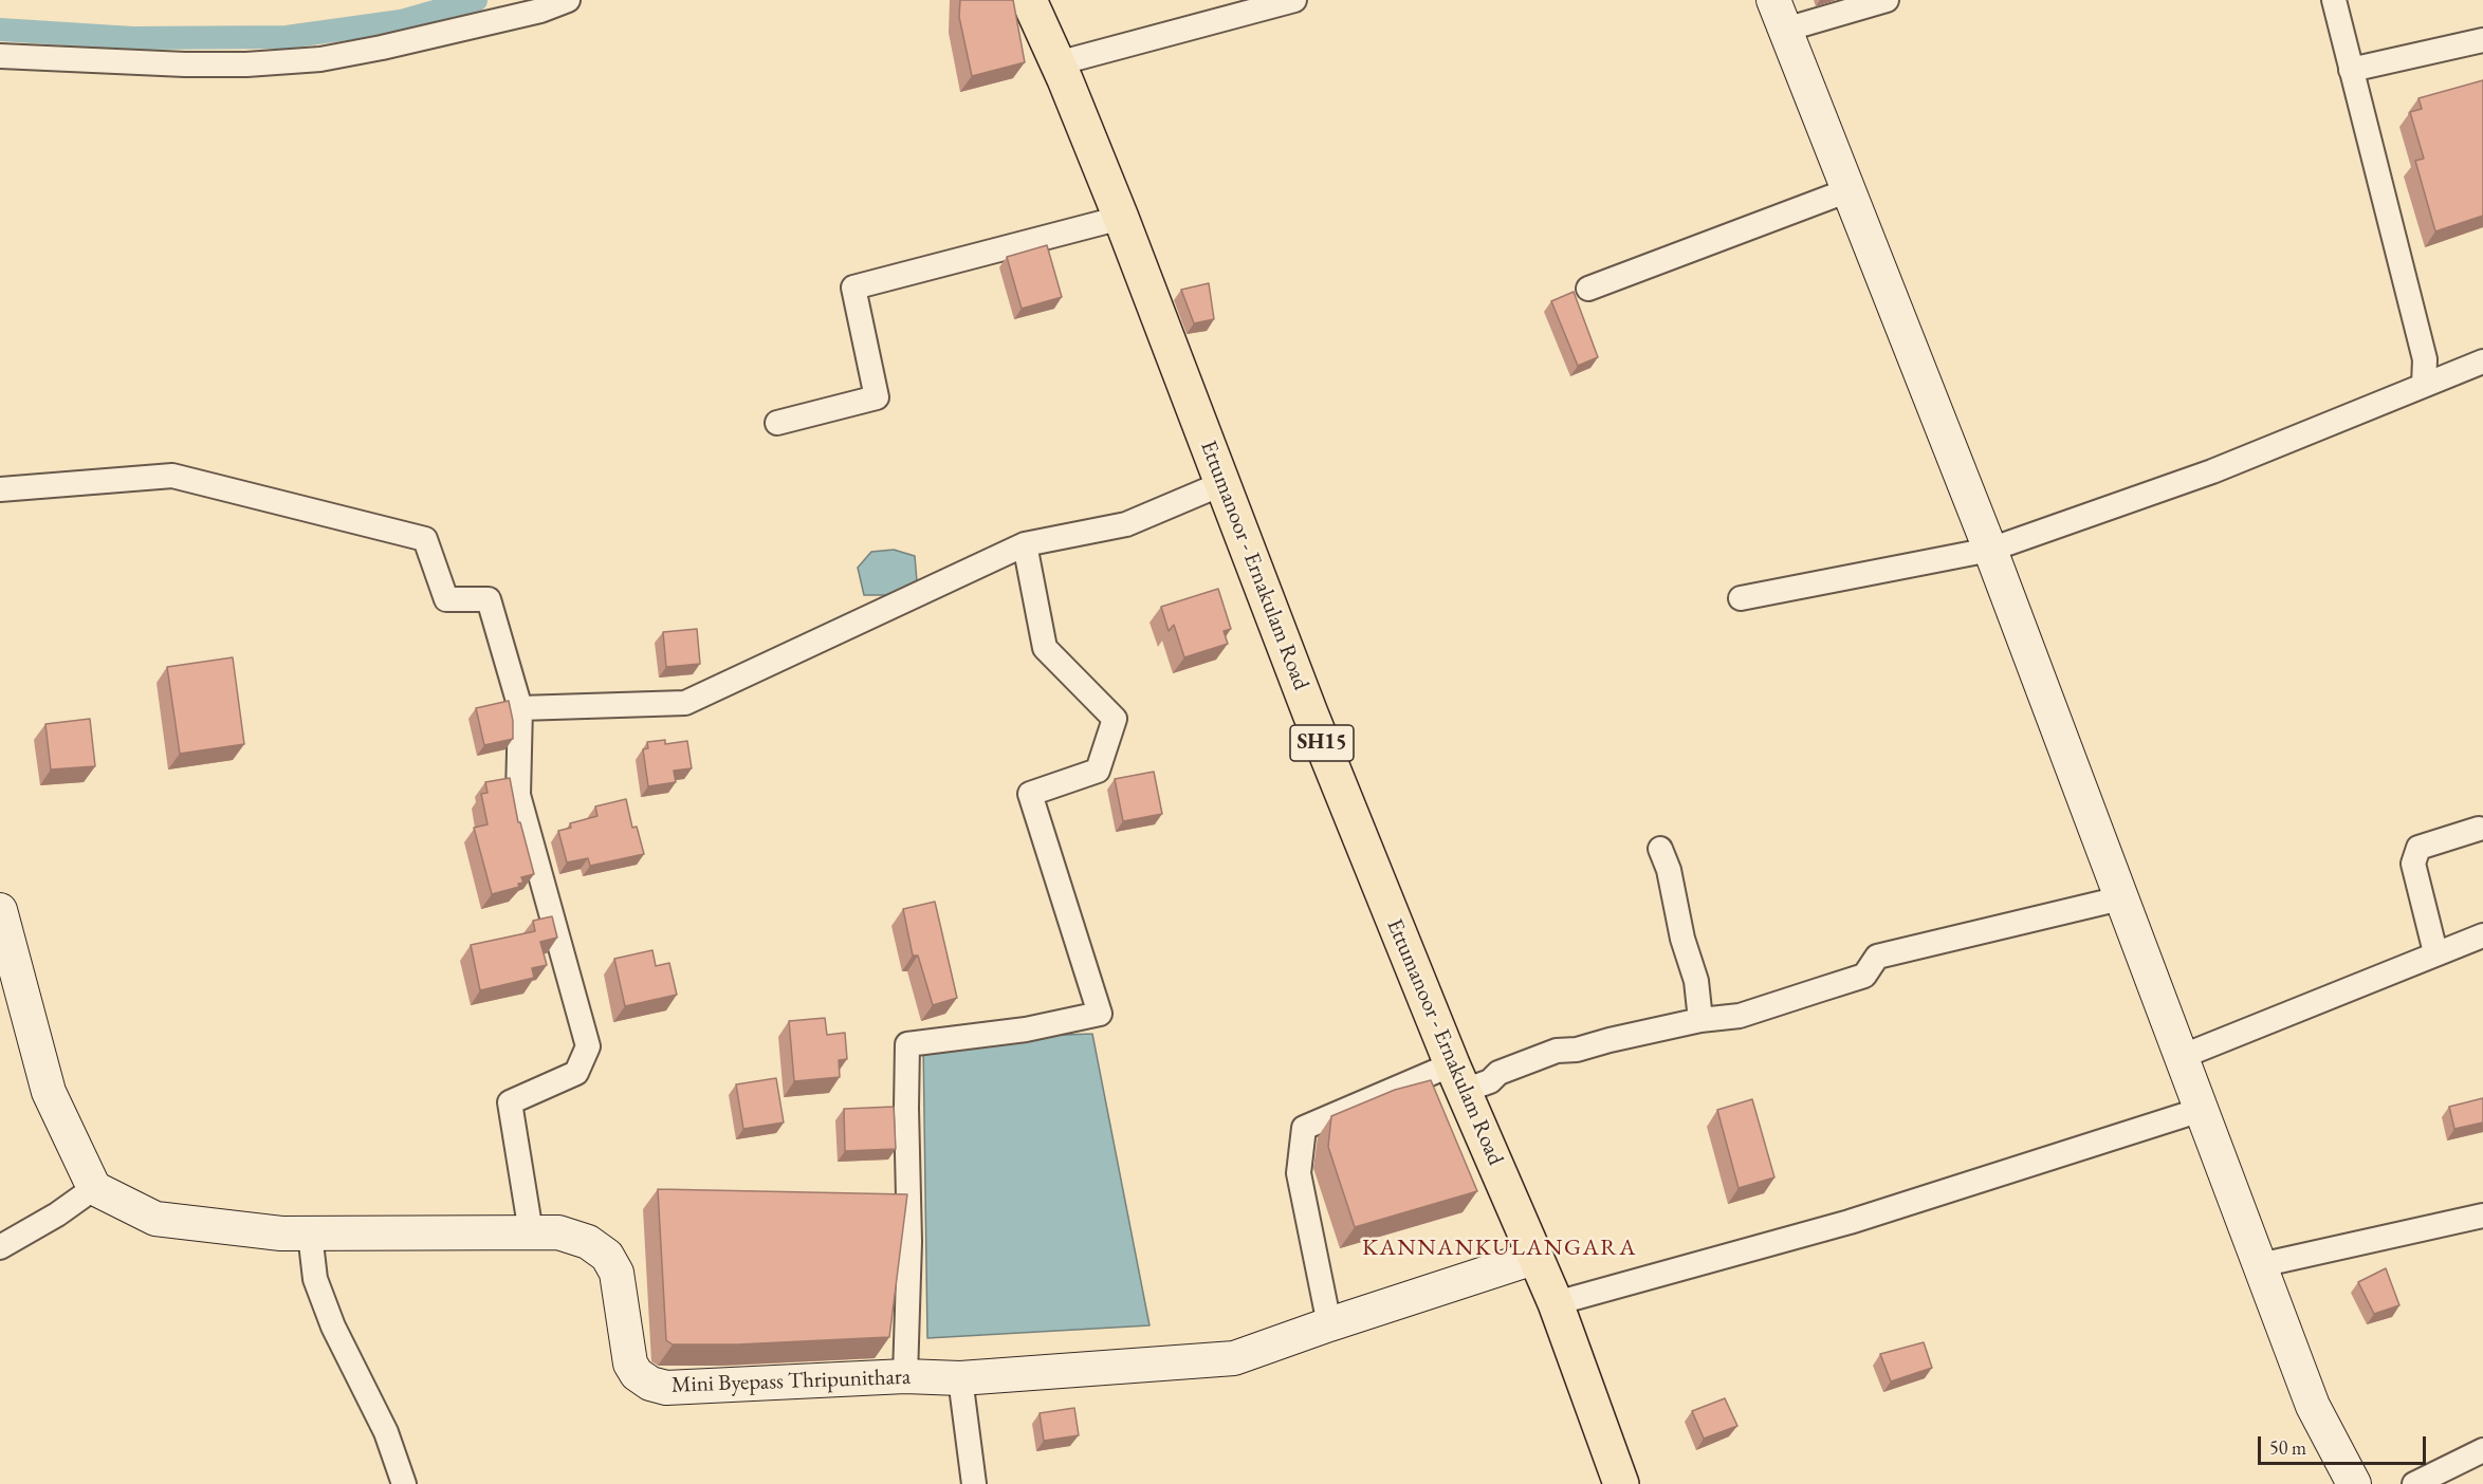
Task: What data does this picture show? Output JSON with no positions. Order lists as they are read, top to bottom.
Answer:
{
  "streets": {
    "main road": ["Ettumanoor - Ernakulam Road", "SH15", "Mini Byepass Thripunithara"]
  },
  "crossings": [
    ["Ettumanoor - Ernakulam Road", "Mini Byepass Thripunithara"]
  ],
  "districts": ["KANNANKULANGARA"],
  "scale_bar": "50 m"
}
